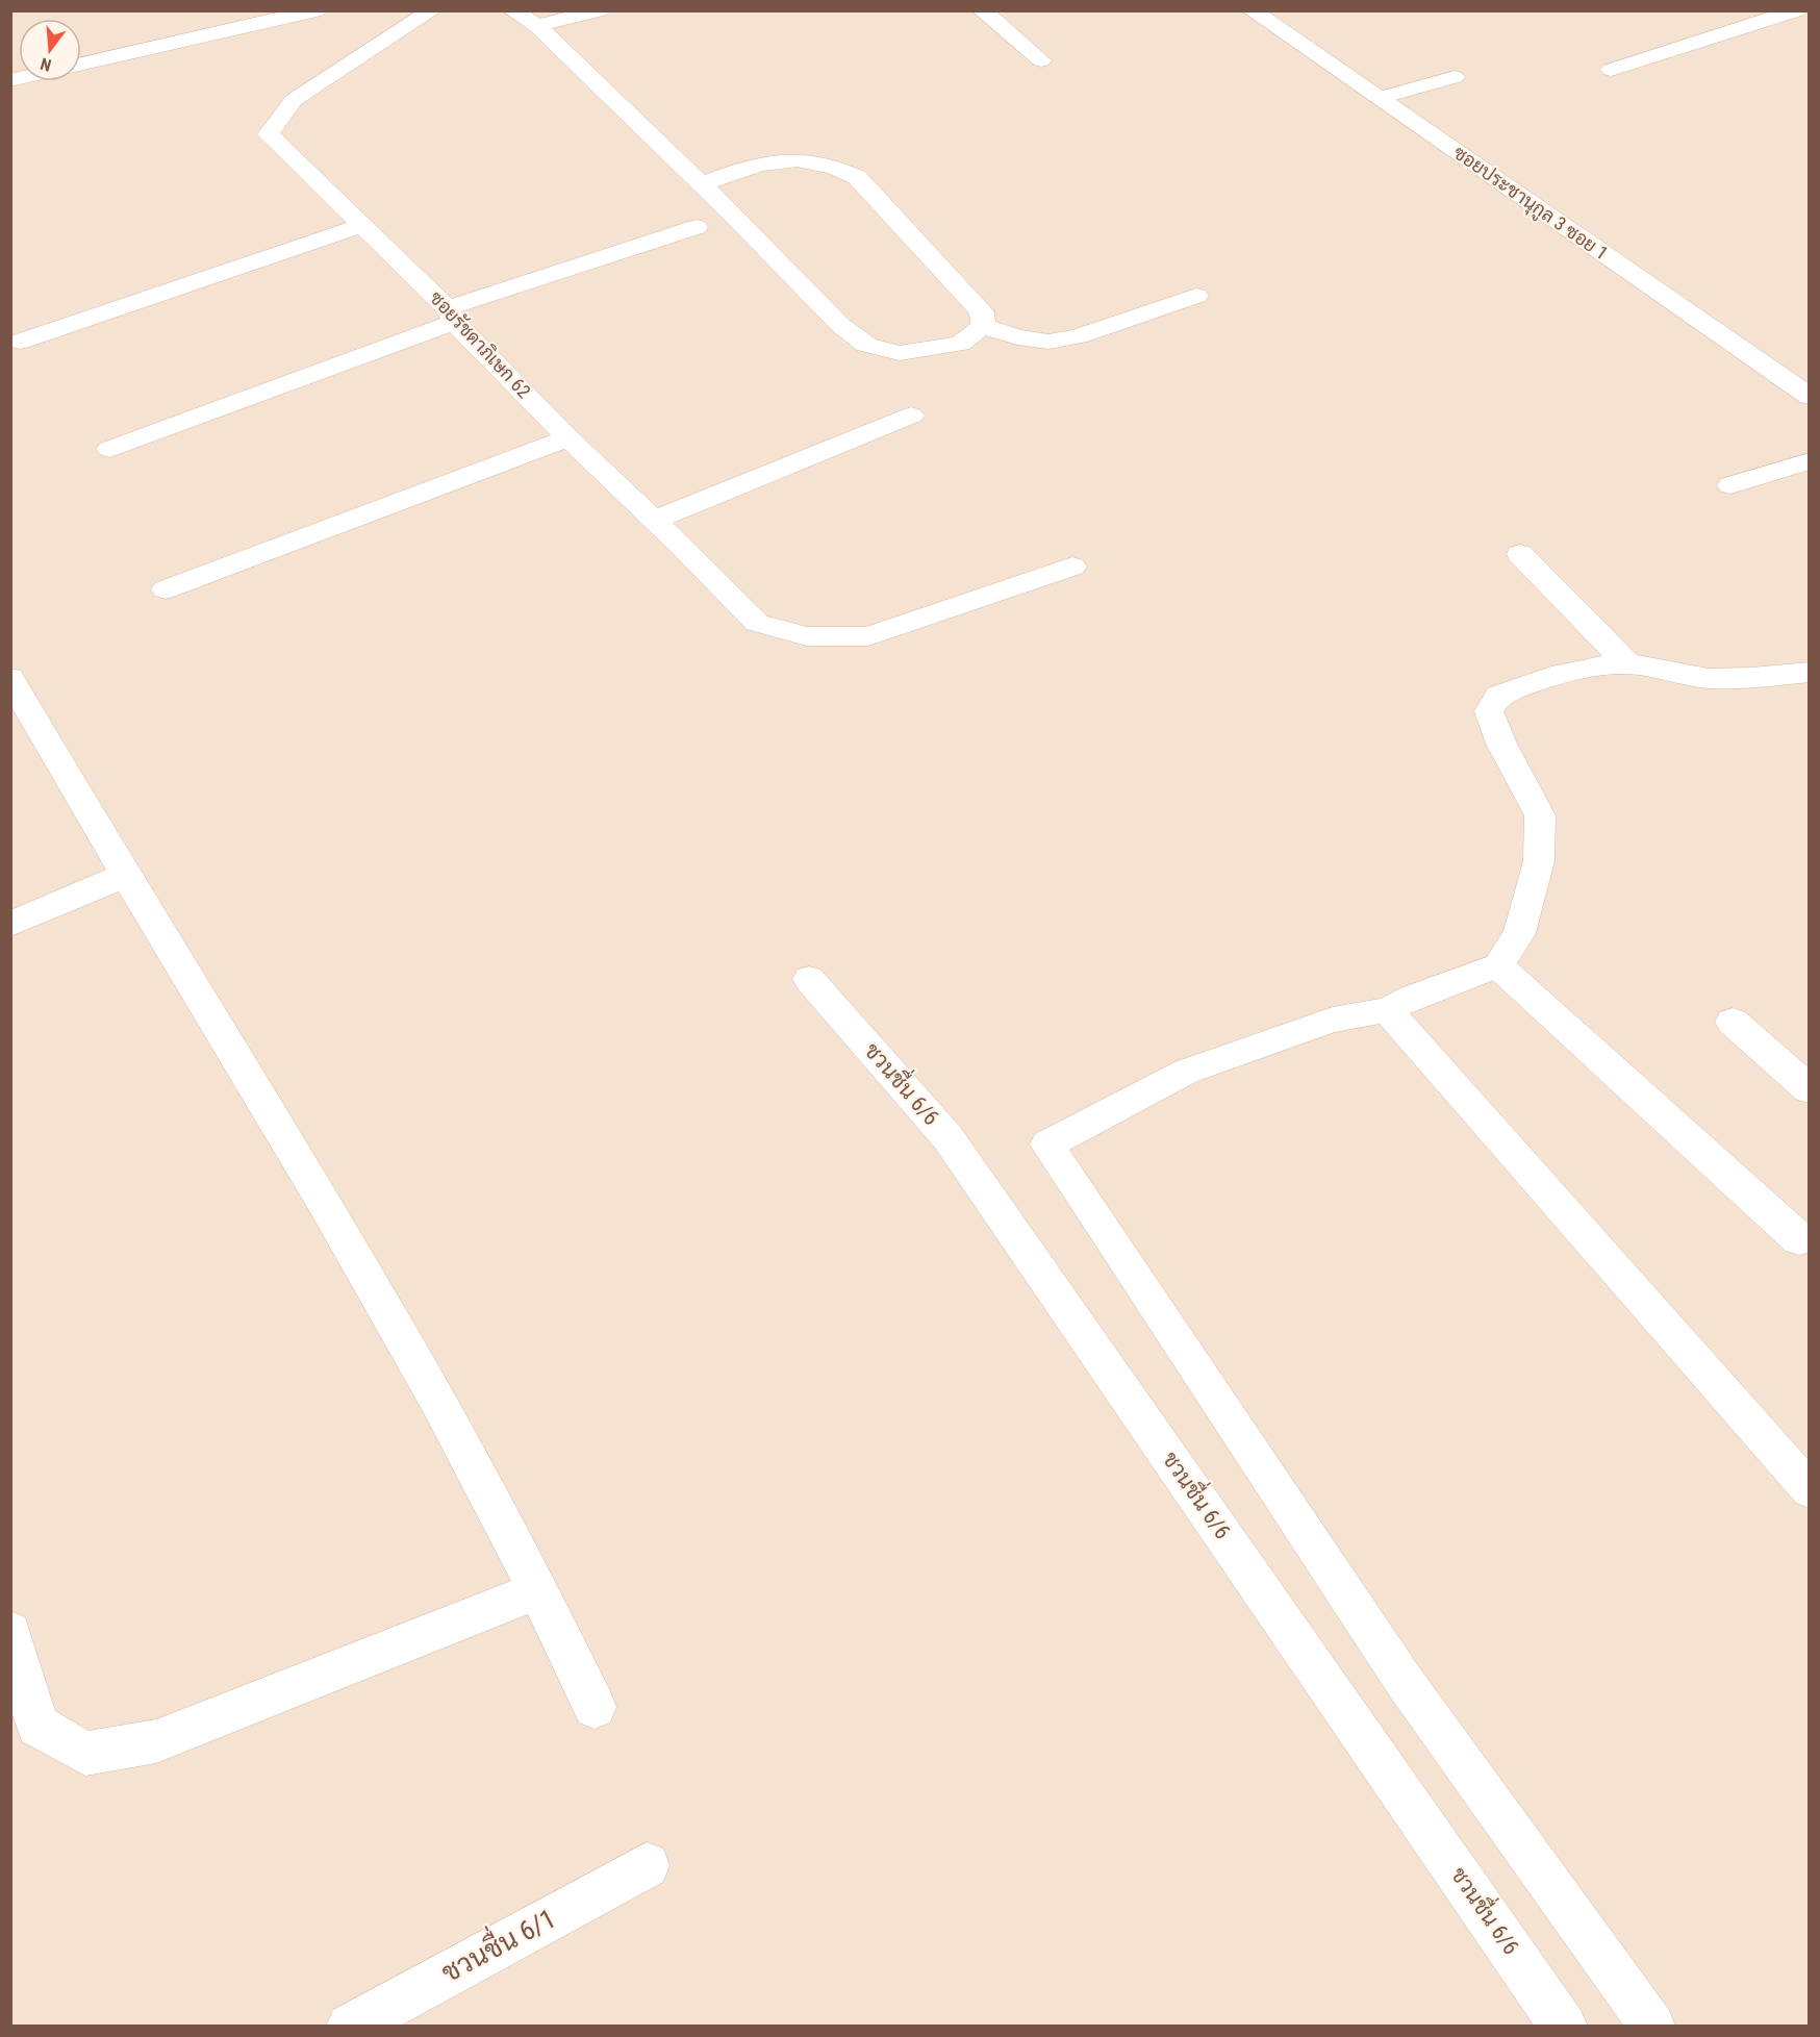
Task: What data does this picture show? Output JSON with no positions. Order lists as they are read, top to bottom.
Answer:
{
  "streets": {
    "street": [
      "ซอยประชานุกูล 3 ซอย 1",
      "ซอยรัชดาภิเษก 62",
      "ชวนชื่น 6/6",
      "ชวนชื่น 6/1"
    ]
  },
  "north": "bottom"
}
